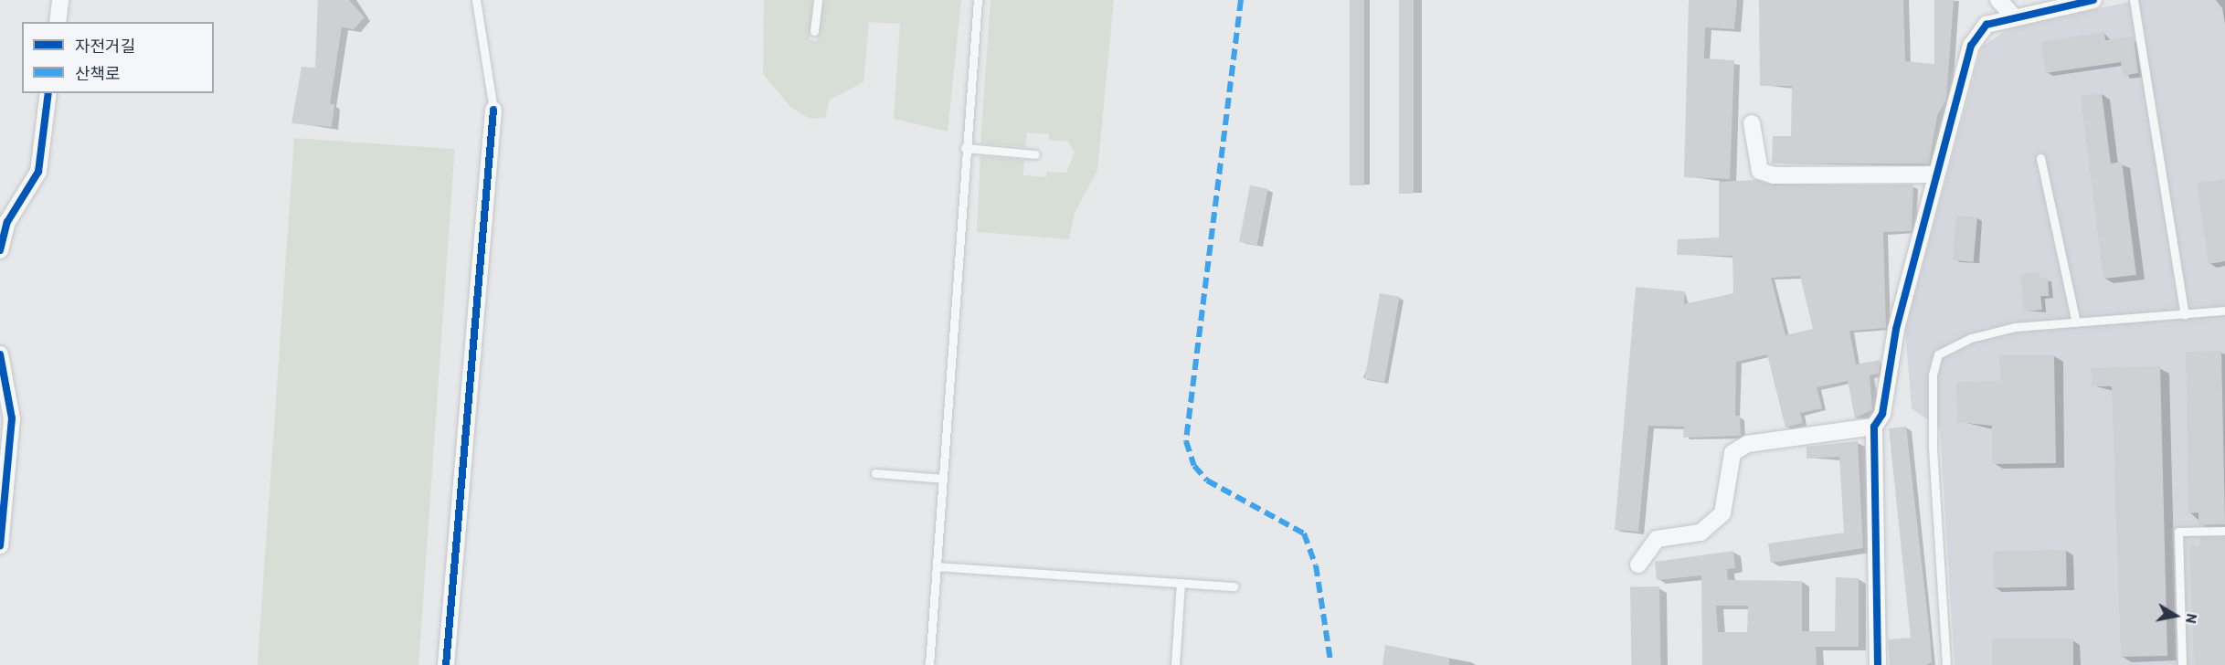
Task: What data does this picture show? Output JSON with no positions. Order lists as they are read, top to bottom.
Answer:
{
  "legend": ["자전거길", "산책로"],
  "north": "right"
}
